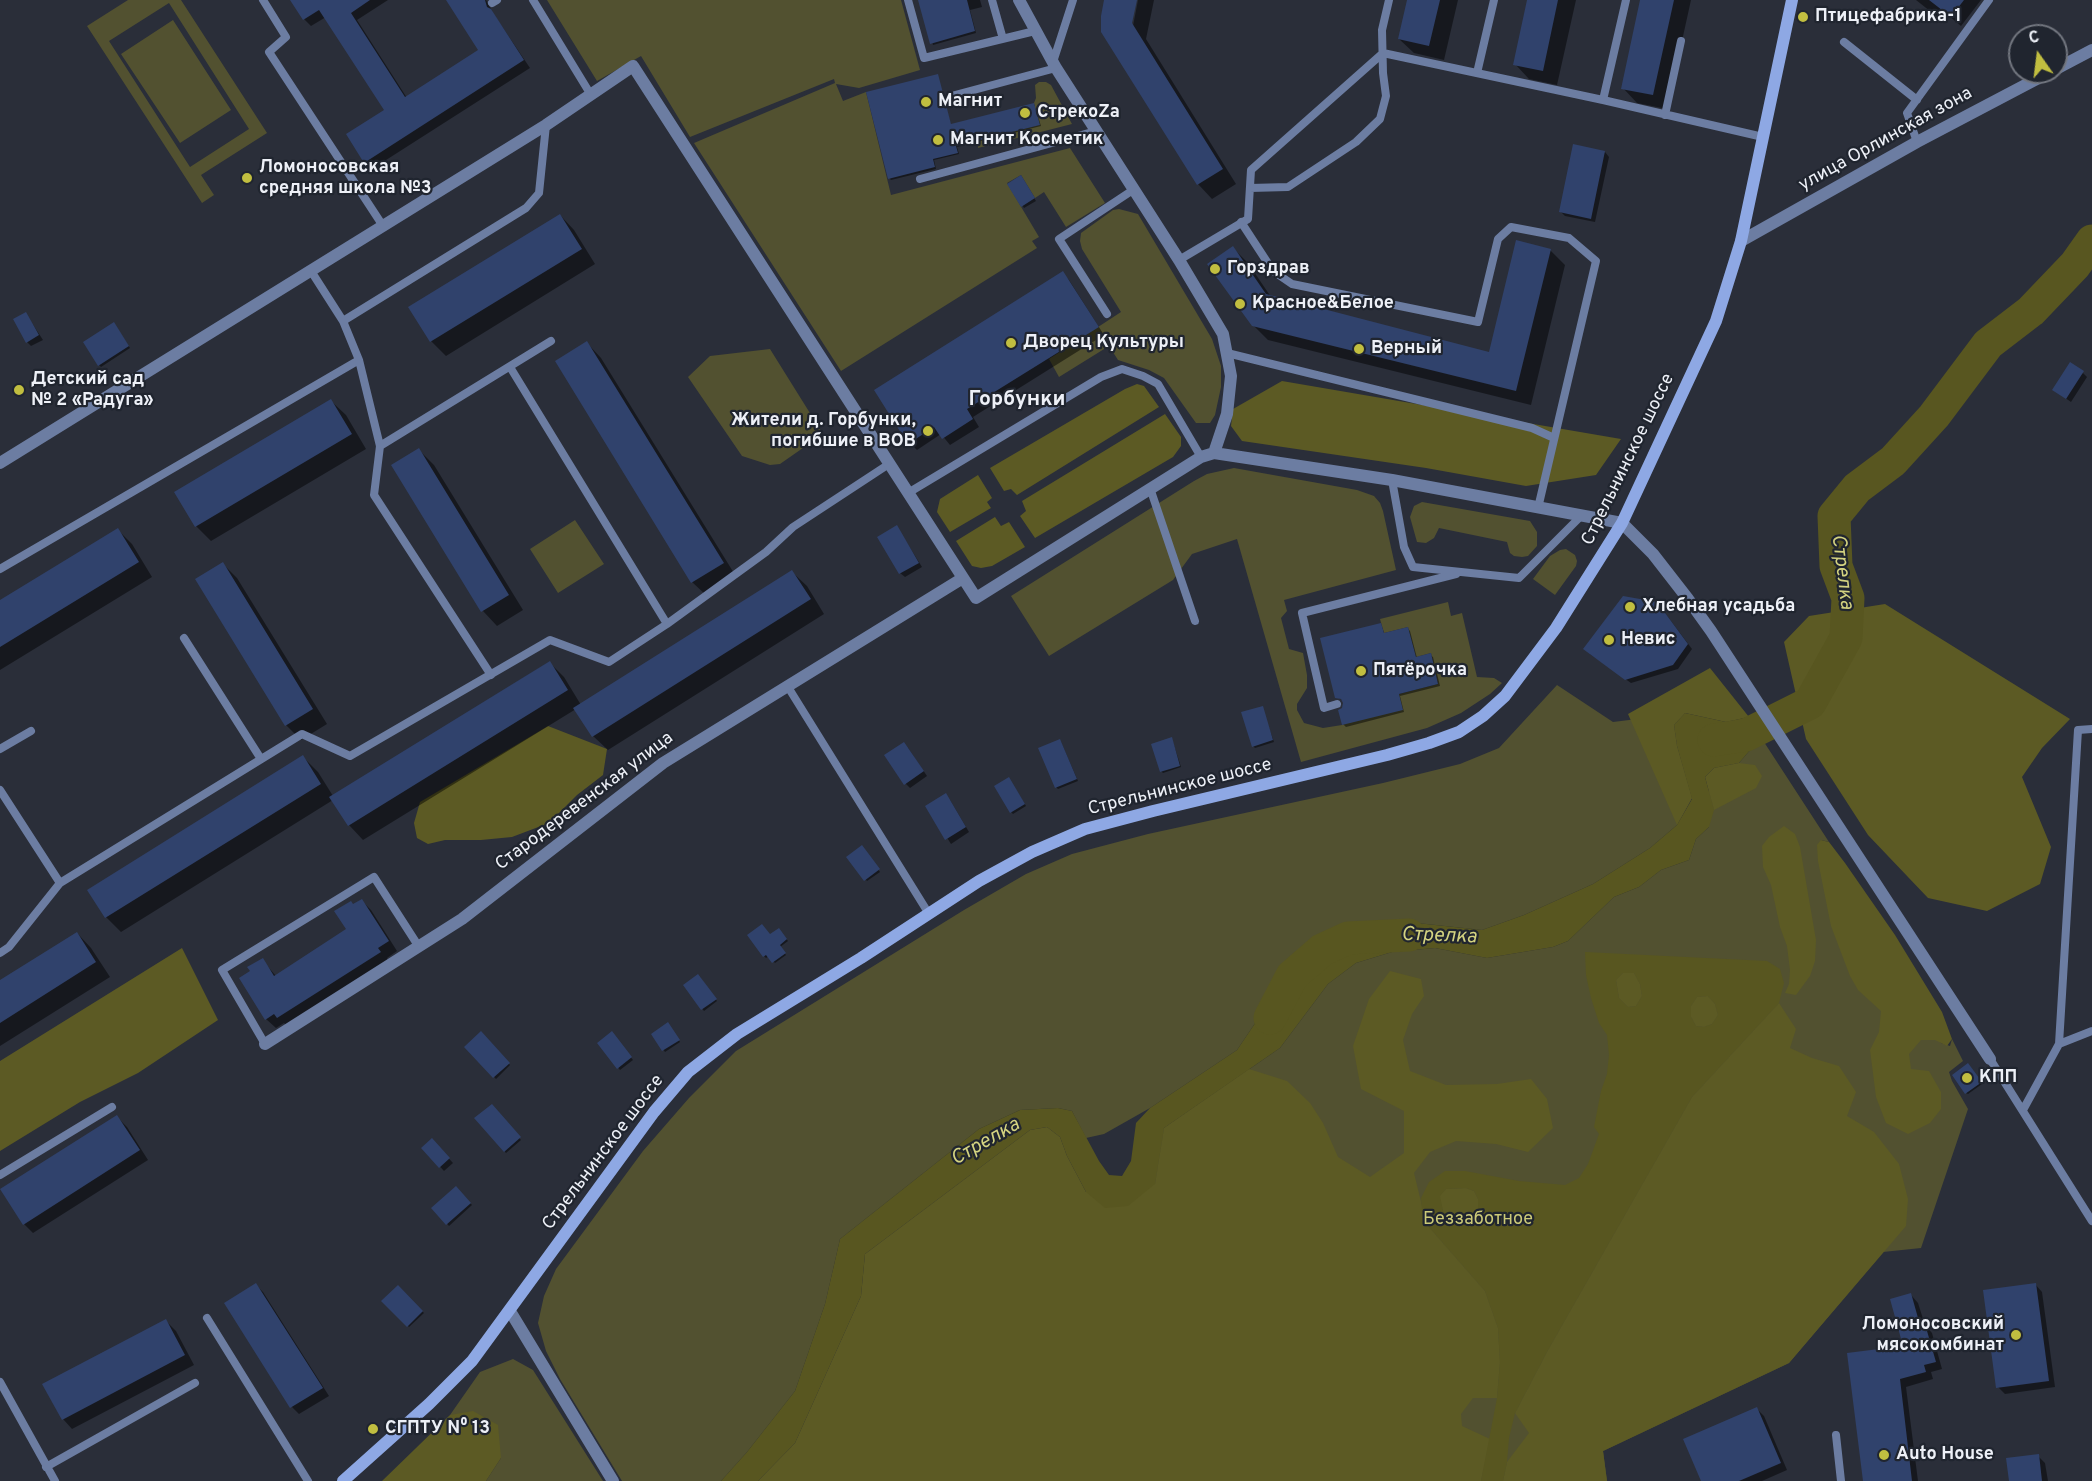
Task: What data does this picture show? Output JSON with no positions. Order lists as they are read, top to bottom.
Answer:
{
  "streets": {
    "main road": ["Стрельнинское шоссе"],
    "street": ["улица Орлинская зона", "Стародеревенская улица"]
  },
  "crossings": [
    ["улица Орлинская зона", "Стрельнинское шоссе"]
  ],
  "districts": ["Горбунки"],
  "water": ["Стрелка"],
  "parks": ["Беззаботное"],
  "places": [
    "Птицефабрика-1",
    "Магнит",
    "СтрекоZа",
    "Магнит Косметик",
    "Ломоносовская средняя школа №3",
    "Горздрав",
    "Красное&Белое",
    "Дворец Культуры",
    "Верный",
    "Детский сад № 2 «Радуга»",
    "Жители д. Горбунки, погибшие в ВОВ",
    "Хлебная усадьба",
    "Невис",
    "Пятёрочка",
    "КПП",
    "Ломоносовский мясокомбинат",
    "СГПТУ N⁰ 13",
    "Auto House"
  ],
  "north": "top"
}
